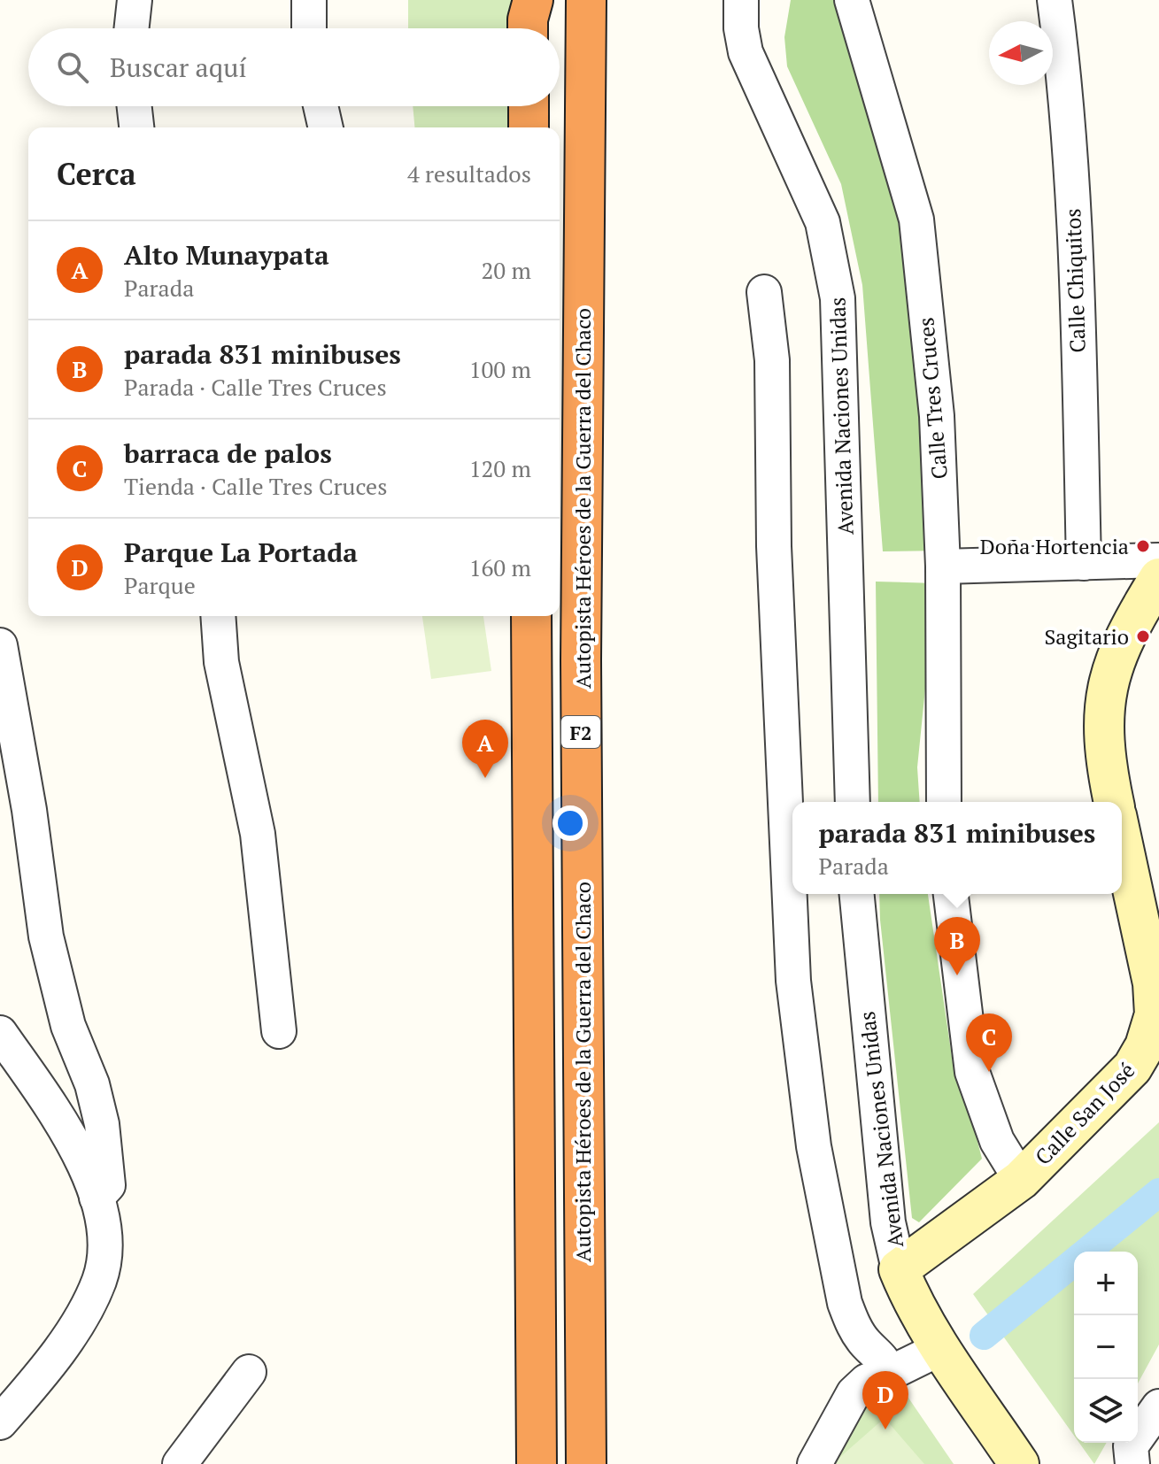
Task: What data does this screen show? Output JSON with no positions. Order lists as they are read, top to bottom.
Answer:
{
  "streets": {
    "highway": ["Autopista Héroes de la Guerra del Chaco", "F2"],
    "street": [
      "Calle Chiquitos",
      "Calle Tres Cruces",
      "Avenida Naciones Unidas",
      "Calle San José"
    ]
  },
  "crossings": [
    ["Avenida Naciones Unidas", "Calle San José"]
  ],
  "places": ["Doña Hortencia", "Sagitario"],
  "north": "left",
  "page": {
    "search": "Buscar aquí",
    "heading": ["Cerca", "4 resultados"],
    "list": [
      {
        "mark": "A",
        "name": "Alto Munaypata",
        "note": "Parada",
        "value": "20 m"
      },
      {
        "mark": "B",
        "name": "parada 831 minibuses",
        "note": "Parada · Calle Tres Cruces",
        "value": "100 m"
      },
      {
        "mark": "C",
        "name": "barraca de palos",
        "note": "Tienda · Calle Tres Cruces",
        "value": "120 m"
      },
      {
        "mark": "D",
        "name": "Parque La Portada",
        "note": "Parque",
        "value": "160 m"
      }
    ],
    "pins": [
      "A",
      "B",
      "C",
      "D"
    ],
    "popup": ["parada 831 minibuses", "Parada"],
    "map_buttons": ["+", "−"]
  }
}
